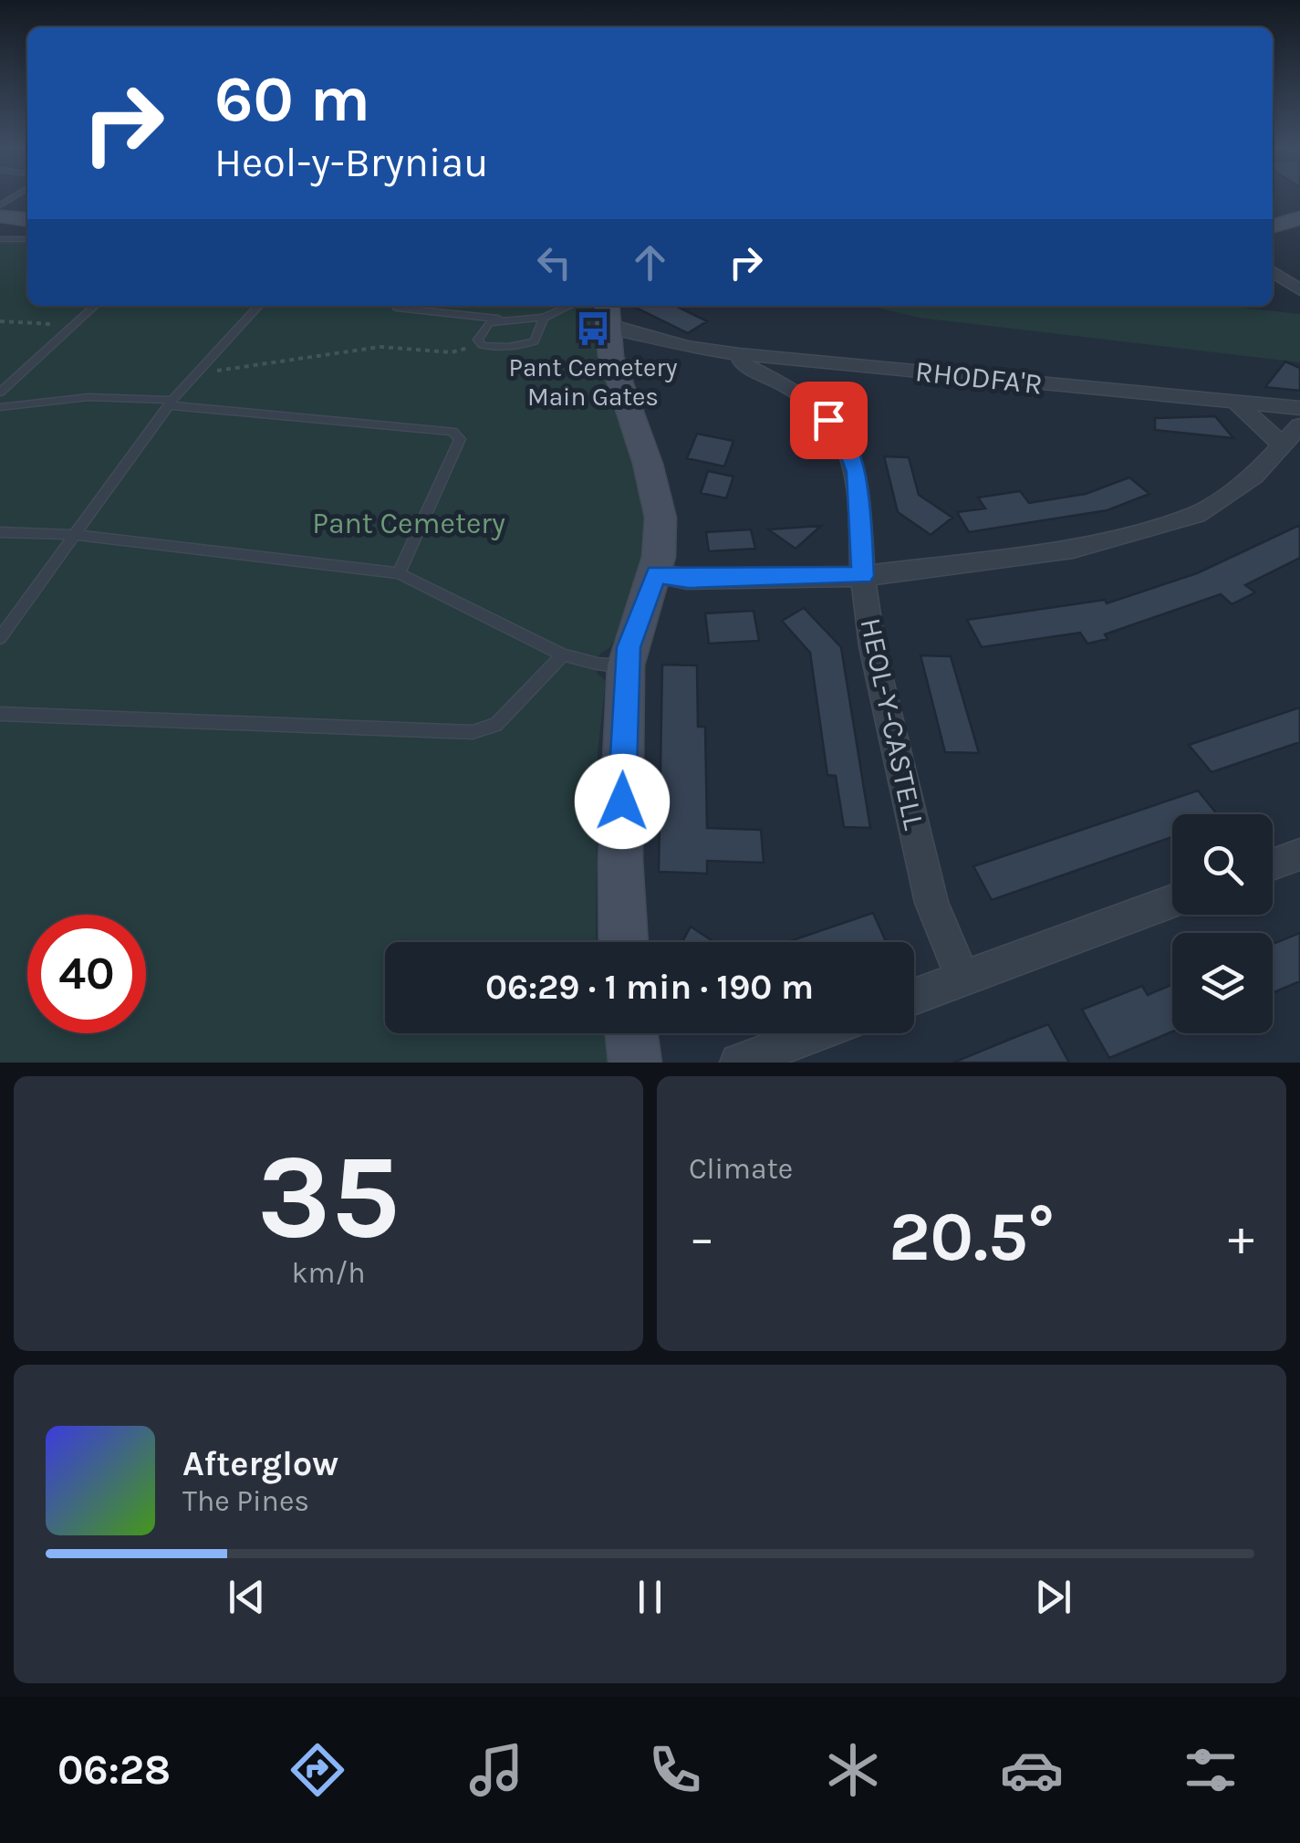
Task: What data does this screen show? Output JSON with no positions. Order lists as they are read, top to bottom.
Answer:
{
  "streets": {
    "street": ["RHODFA'R", "HEOL-Y-CASTELL"]
  },
  "crossings": [
    ["RHODFA'R", "HEOL-Y-CASTELL"]
  ],
  "parks": ["Pant Cemetery"],
  "places": {
    "bus stop": ["Pant Cemetery Main Gates"]
  },
  "page": {
    "turn": ["60 m", "Heol-y-Bryniau"],
    "limit": "40",
    "trip": "06:29 · 1 min · 190 m",
    "tile": [
      ["35", "km/h"],
      "Climate"
    ],
    "heat": ["−", "20.5°", "+"],
    "song": ["Afterglow", "The Pines"],
    "tabs": "06:28"
  }
}
